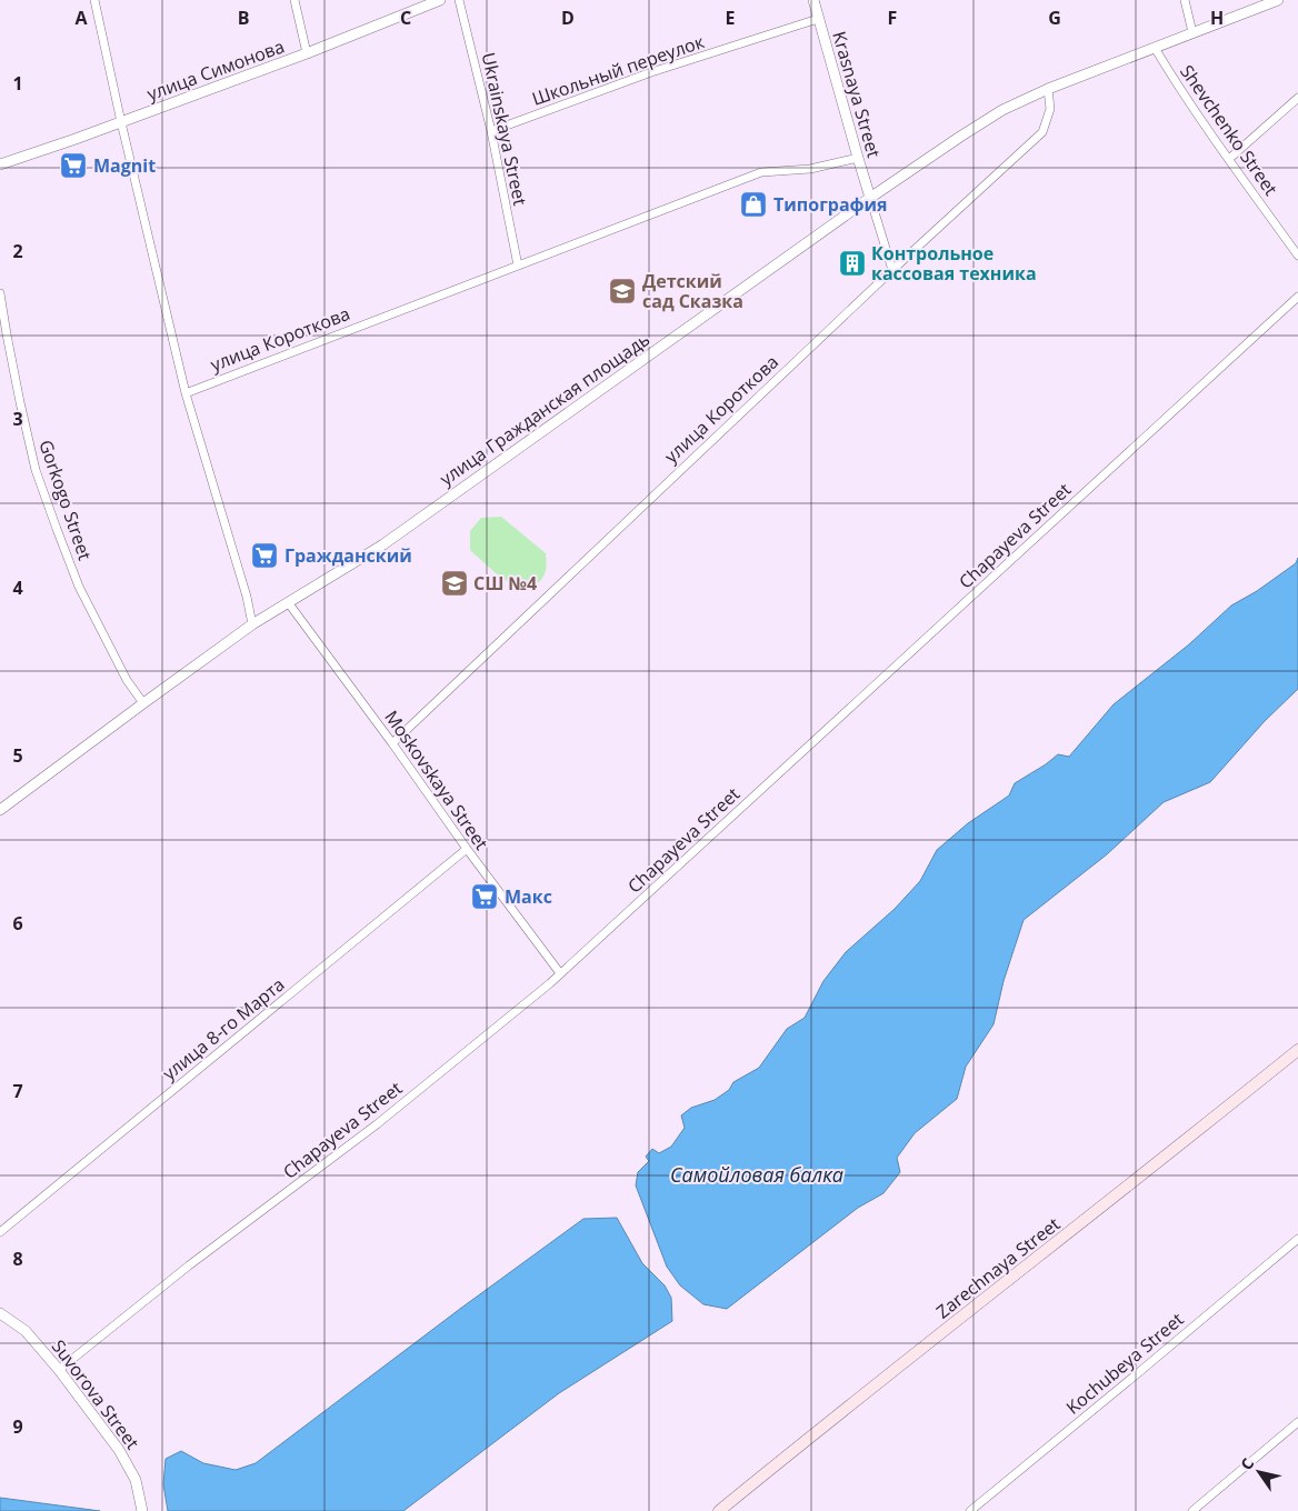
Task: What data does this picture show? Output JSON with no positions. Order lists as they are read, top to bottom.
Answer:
{
  "streets": {
    "main road": ["Zarechnaya Street"],
    "street": [
      "улица Симонова",
      "Школьный переулок",
      "Krasnaya Street",
      "Ukrainskaya Street",
      "Shevchenko Street",
      "улица Короткова",
      "улица Гражданская площадь",
      "Gorkogo Street",
      "Chapayeva Street",
      "Moskovskaya Street",
      "улица 8-го Марта",
      "Kochubeya Street",
      "Suvorova Street"
    ]
  },
  "crossings": [
    ["Школьный переулок", "Krasnaya Street"],
    ["Школьный переулок", "Ukrainskaya Street"],
    ["Krasnaya Street", "улица Короткова"],
    ["Krasnaya Street", "улица Гражданская площадь"],
    ["Ukrainskaya Street", "улица Короткова"],
    ["улица Короткова", "Moskovskaya Street"],
    ["улица Гражданская площадь", "Moskovskaya Street"],
    ["Chapayeva Street", "Moskovskaya Street"],
    ["Chapayeva Street", "Suvorova Street"],
    ["Moskovskaya Street", "улица 8-го Марта"]
  ],
  "water": ["Самойловая балка"],
  "places": {
    "supermarket": ["Magnit", "Гражданский", "Макс"],
    "shop": ["Типография"],
    "building": ["Контрольное кассовая техника"],
    "school or university": ["Детский сад Сказка", "СШ №4"]
  },
  "north": "top left",
  "grid": {
    "columns": [
      "A",
      "B",
      "C",
      "D",
      "E",
      "F",
      "G",
      "H"
    ],
    "rows": [
      "1",
      "2",
      "3",
      "4",
      "5",
      "6",
      "7",
      "8",
      "9"
    ]
  }
}
